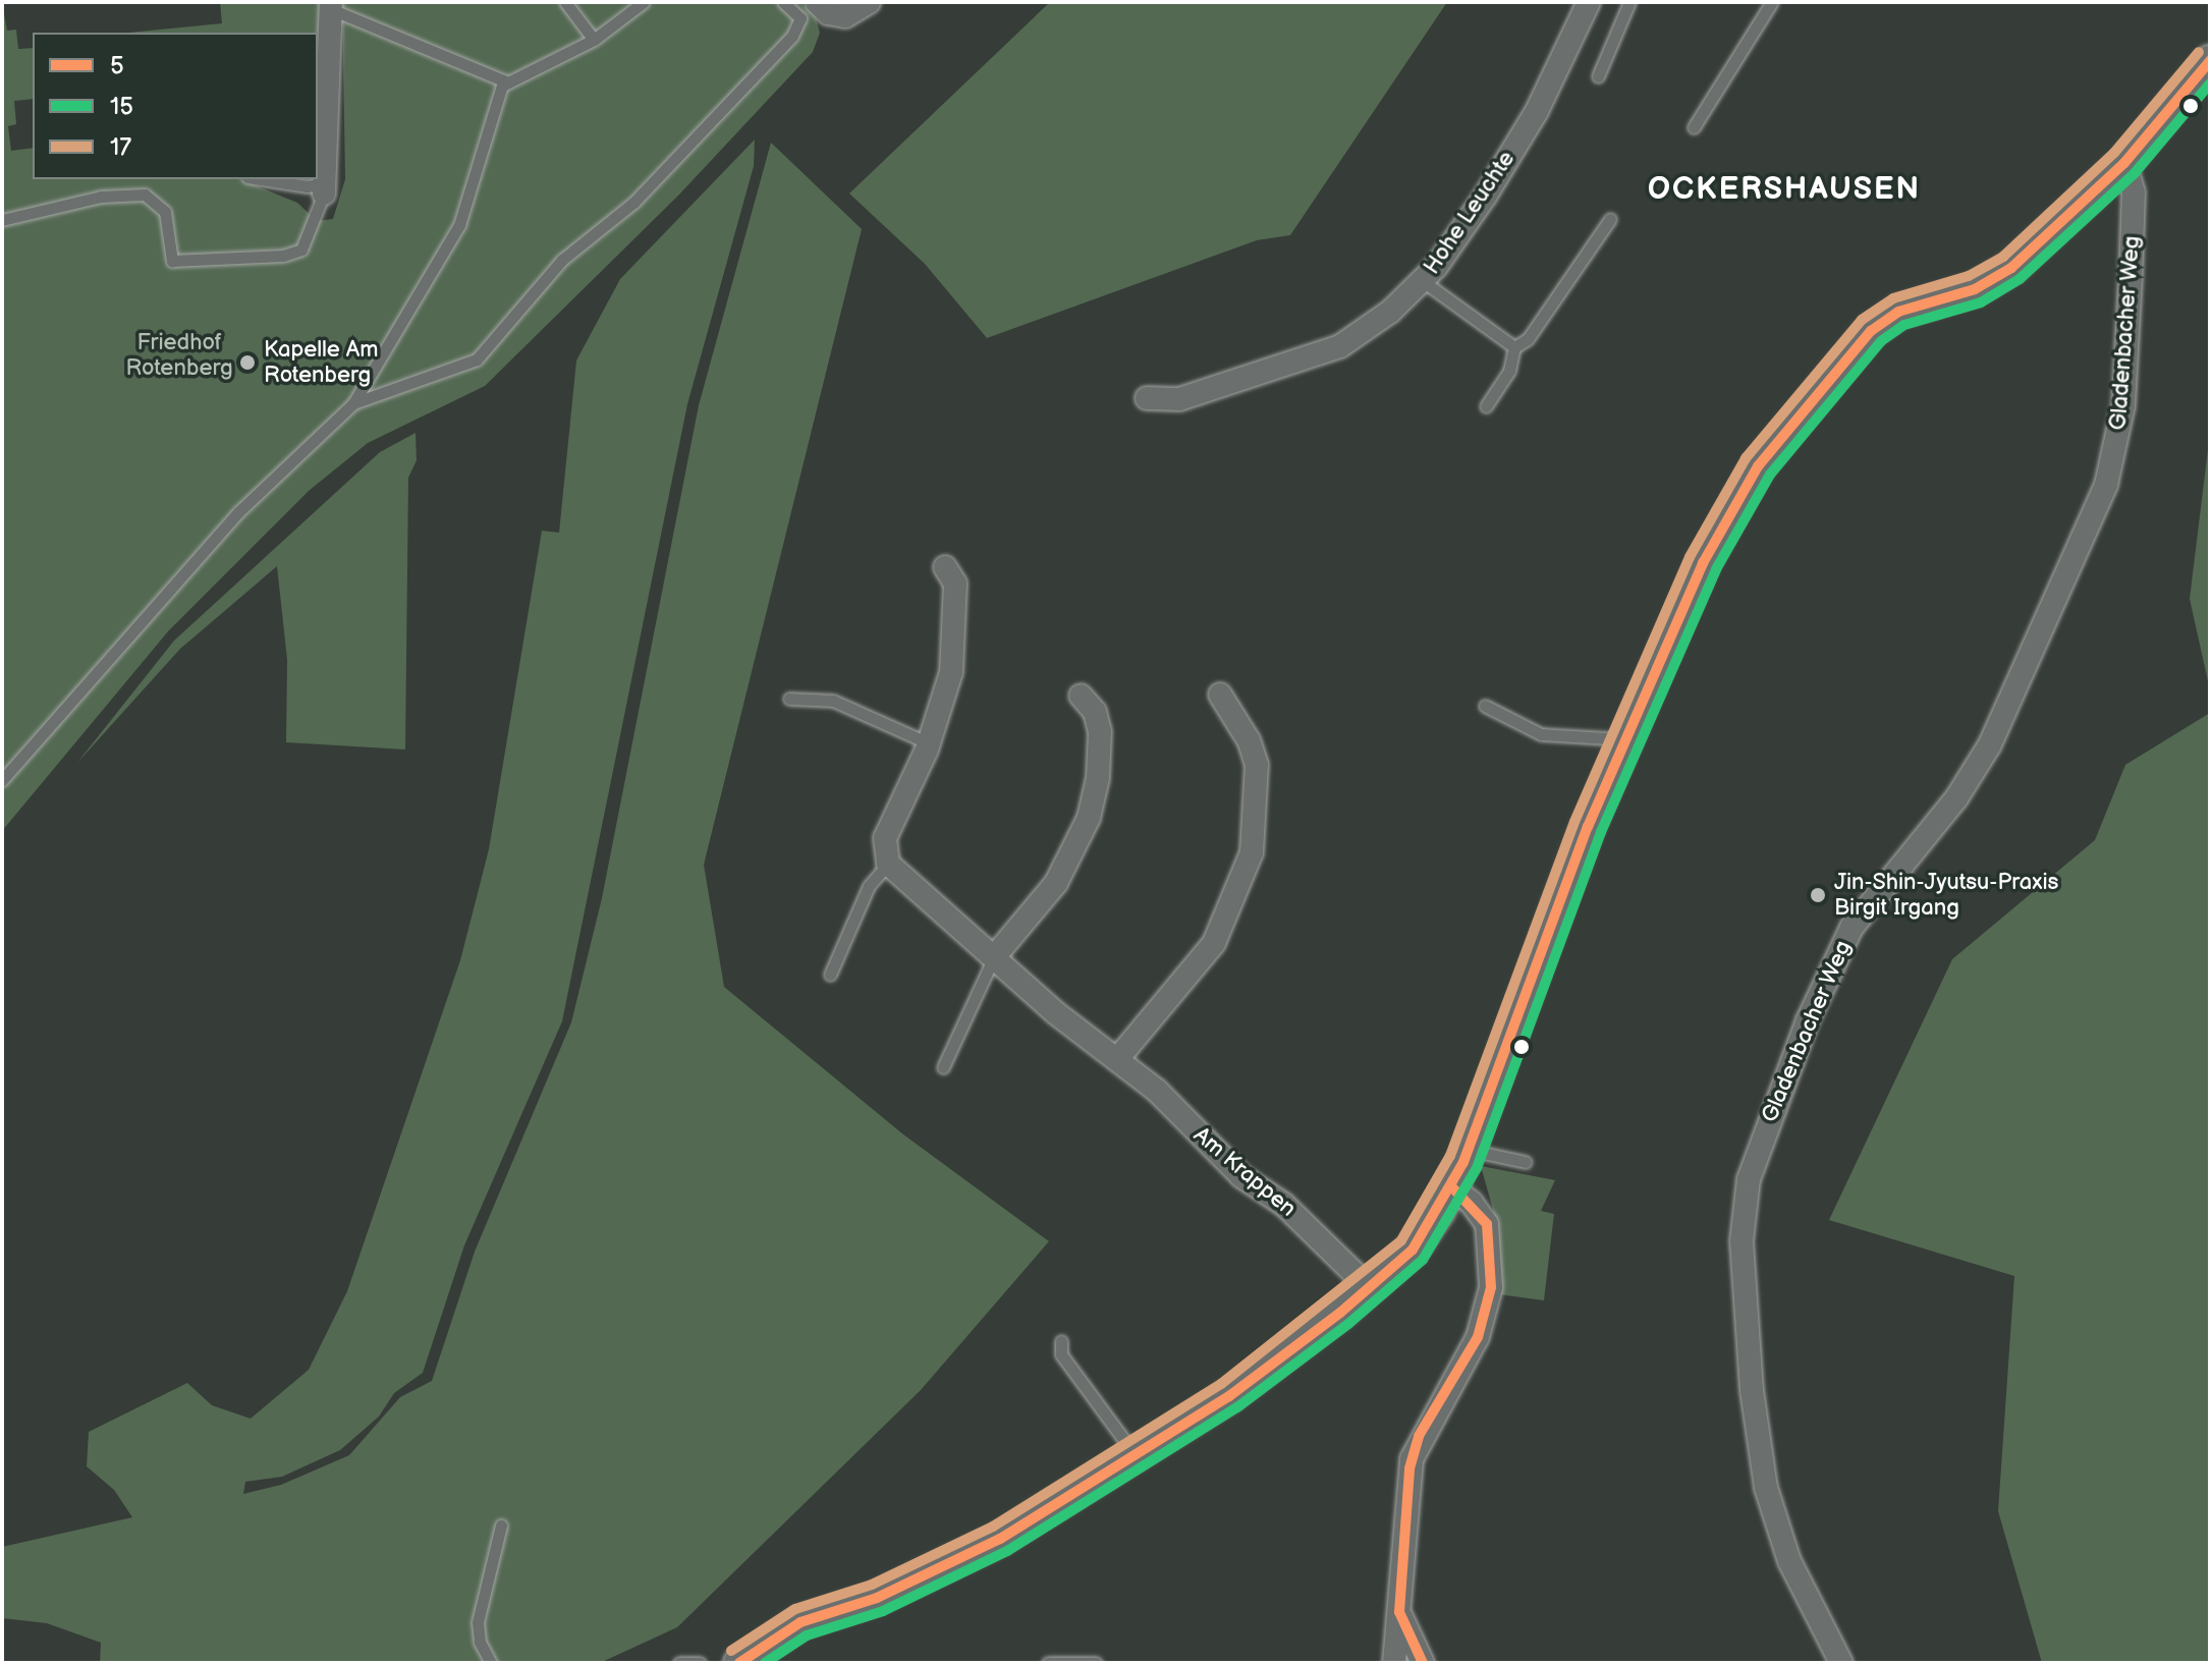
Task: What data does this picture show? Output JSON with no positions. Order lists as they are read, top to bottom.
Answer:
{
  "streets": {
    "street": ["Hohe Leuchte", "Gladenbacher Weg", "Am Krappen"]
  },
  "districts": ["OCKERSHAUSEN"],
  "parks": ["Friedhof Rotenberg"],
  "places": ["Kapelle Am Rotenberg", "Jin-Shin-Jyutsu-Praxis Birgit Irgang"],
  "lines": ["transit line 17", "transit line 5", "transit line 15"],
  "legend": ["5", "15", "17"]
}
